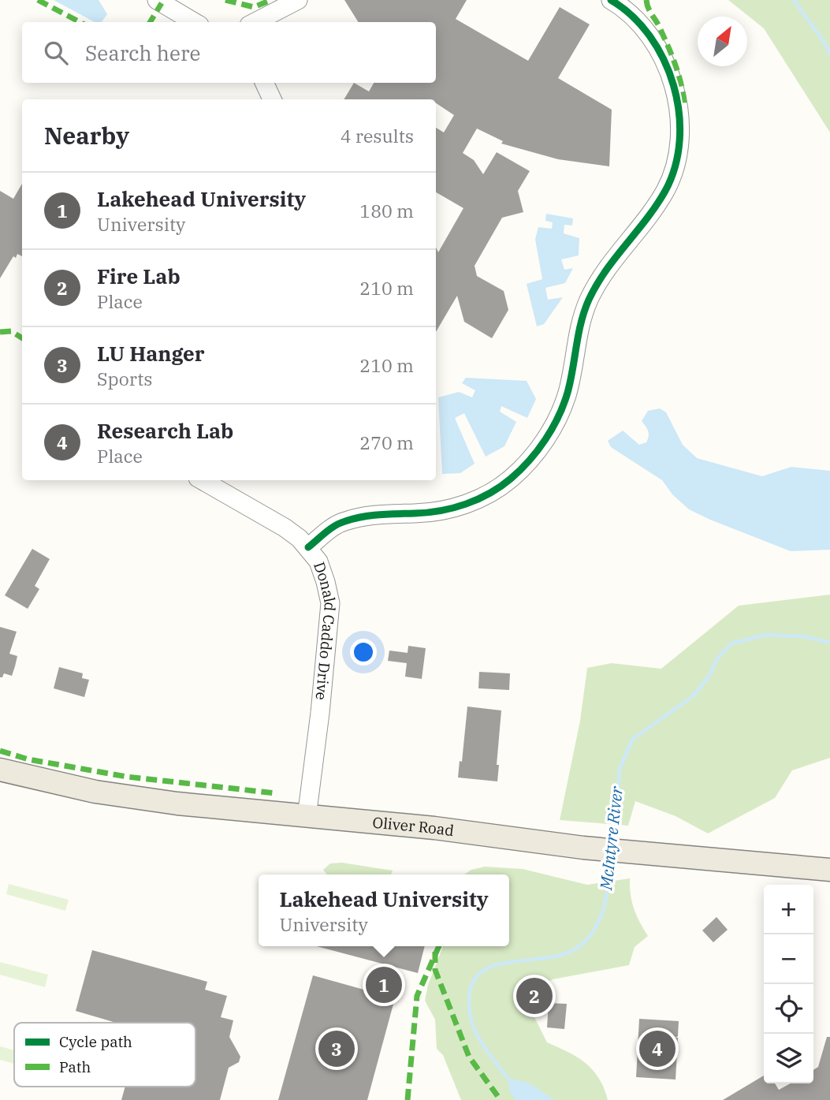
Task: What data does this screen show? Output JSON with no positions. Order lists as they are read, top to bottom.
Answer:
{
  "streets": {
    "main road": ["Oliver Road"],
    "street": ["Donald Caddo Drive"]
  },
  "crossings": [
    ["Donald Caddo Drive", "Oliver Road"]
  ],
  "water": ["McIntyre River"],
  "legend": ["Cycle path", "Path"],
  "north": "top right",
  "page": {
    "search": "Search here",
    "heading": ["Nearby", "4 results"],
    "list": [
      {
        "mark": "1",
        "name": "Lakehead University",
        "note": "University",
        "value": "180 m"
      },
      {
        "mark": "2",
        "name": "Fire Lab",
        "note": "Place",
        "value": "210 m"
      },
      {
        "mark": "3",
        "name": "LU Hanger",
        "note": "Sports",
        "value": "210 m"
      },
      {
        "mark": "4",
        "name": "Research Lab",
        "note": "Place",
        "value": "270 m"
      }
    ],
    "popup": ["Lakehead University", "University"],
    "map_buttons": ["+", "−"],
    "pins": [
      "1",
      "2",
      "3",
      "4"
    ]
  }
}
